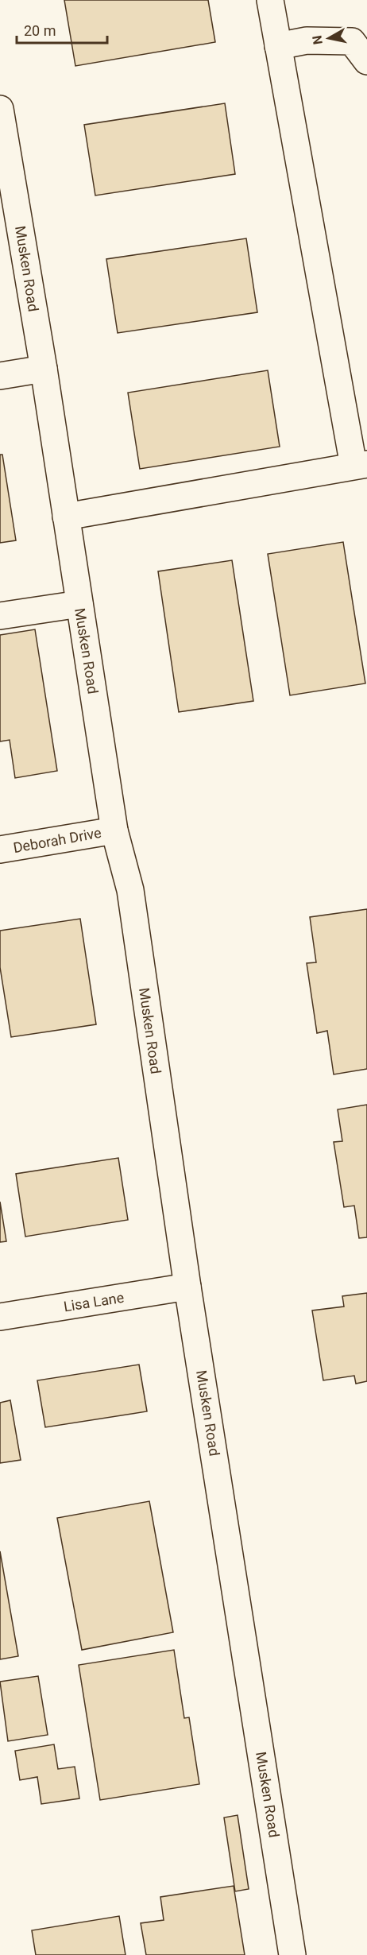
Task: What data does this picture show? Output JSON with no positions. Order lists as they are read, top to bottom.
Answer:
{
  "streets": {
    "street": ["Musken Road", "Deborah Drive", "Lisa Lane"]
  },
  "crossings": [
    ["Musken Road", "Deborah Drive"],
    ["Musken Road", "Lisa Lane"]
  ],
  "scale_bar": "20 m",
  "north": "left"
}
